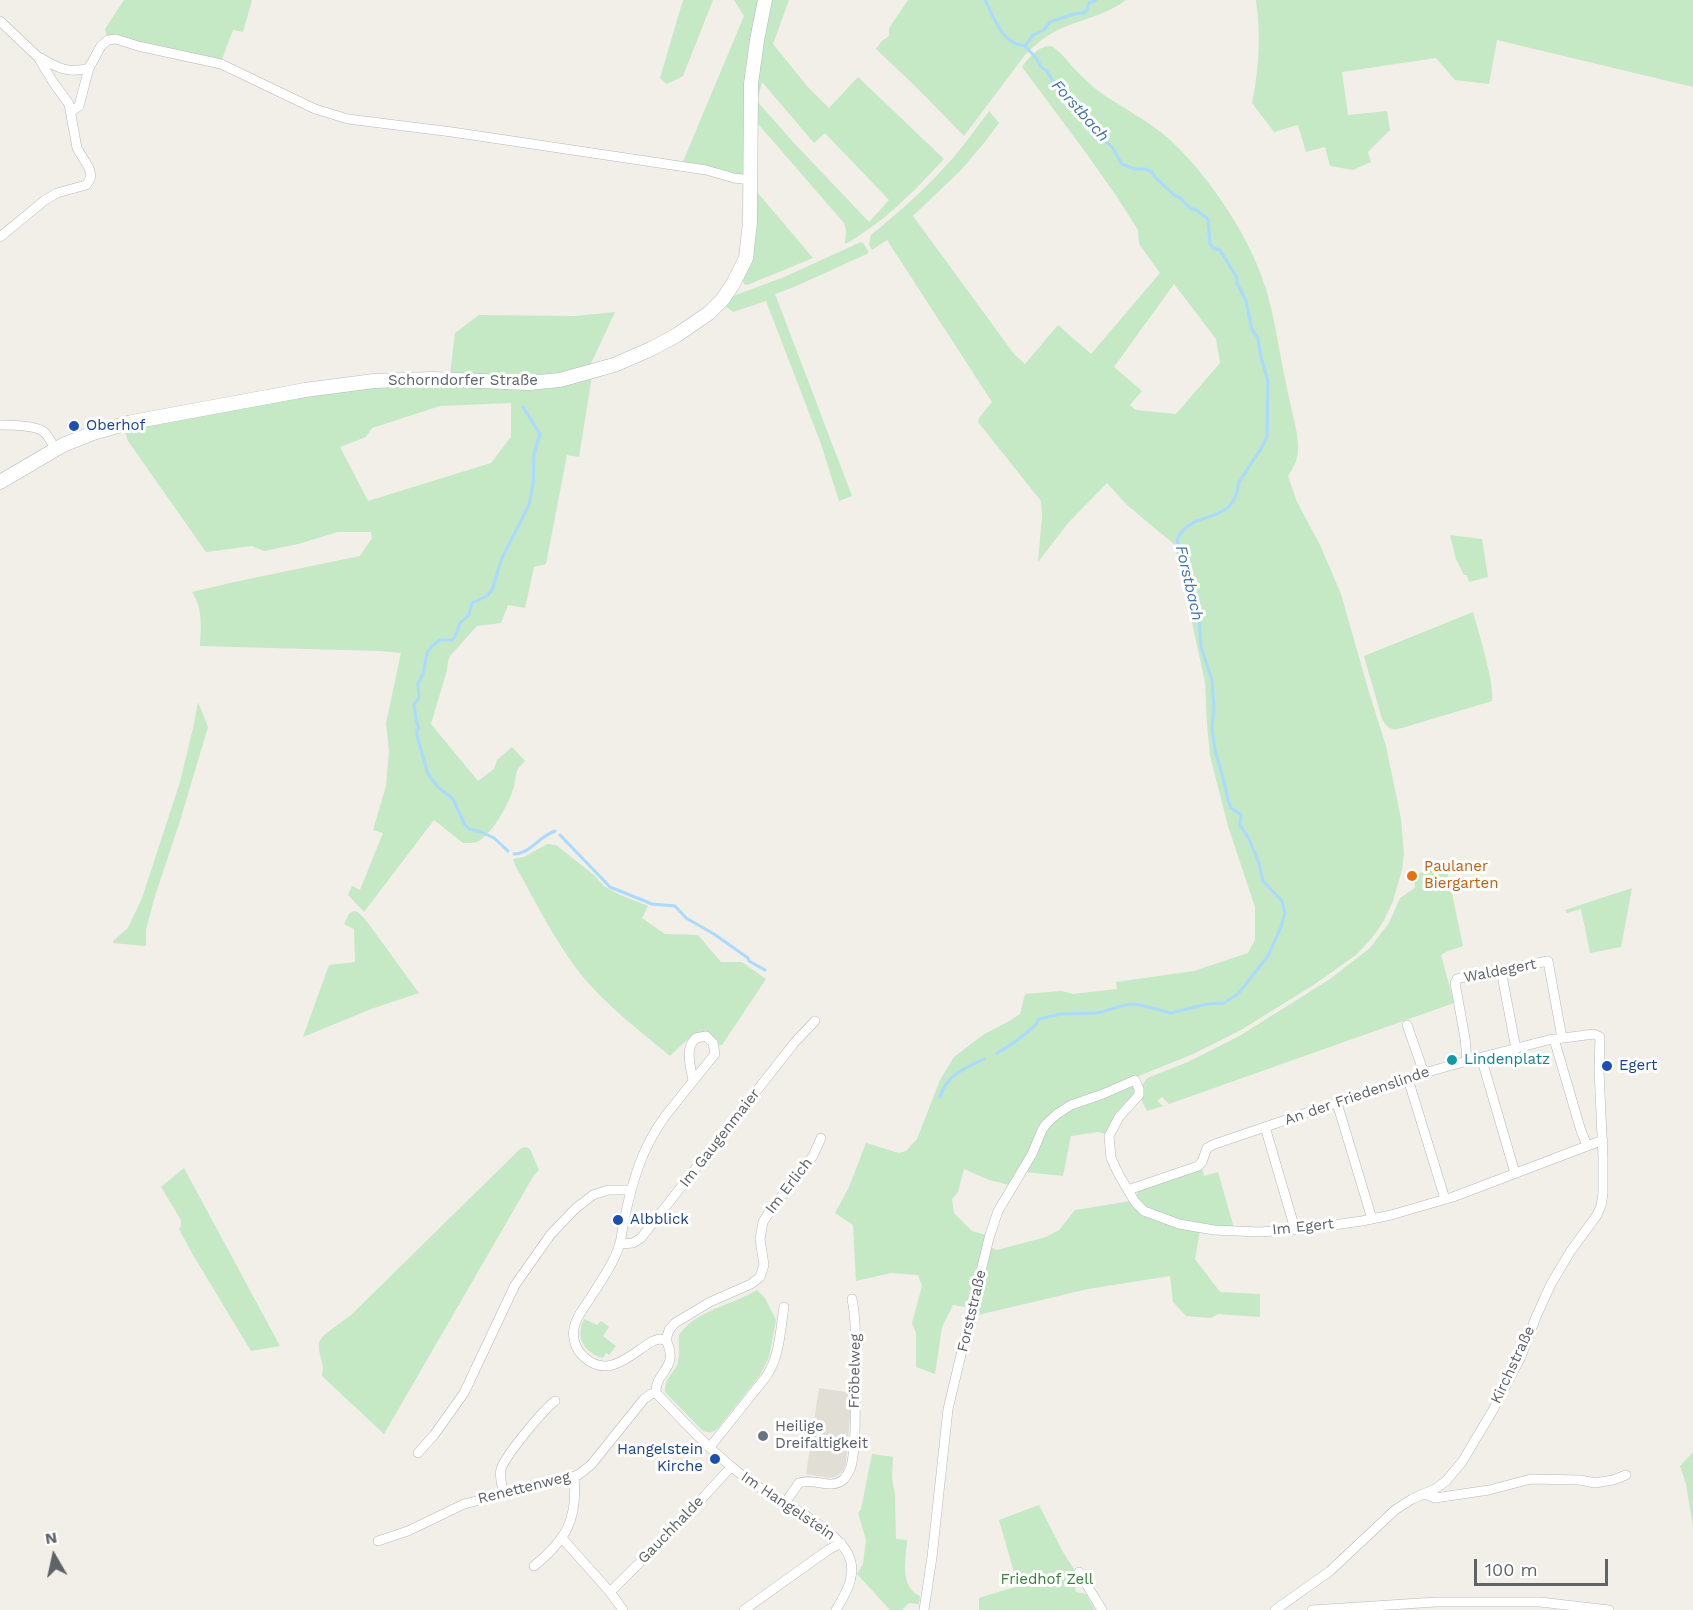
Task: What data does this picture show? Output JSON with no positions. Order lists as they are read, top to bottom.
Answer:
{
  "streets": {
    "main road": ["Schorndorfer Straße"],
    "street": [
      "Waldegert",
      "An der Friedenslinde",
      "Im Gaugenmaier",
      "Im Erlich",
      "Im Egert",
      "Forststraße",
      "Kirchstraße",
      "Fröbelweg",
      "Renettenweg",
      "Im Hangelstein",
      "Gauchhalde"
    ]
  },
  "crossings": [
    ["Waldegert", "An der Friedenslinde"],
    ["An der Friedenslinde", "Im Egert"],
    ["An der Friedenslinde", "Kirchstraße"],
    ["Im Erlich", "Renettenweg"],
    ["Im Egert", "Forststraße"],
    ["Im Egert", "Kirchstraße"],
    ["Fröbelweg", "Im Hangelstein"],
    ["Renettenweg", "Im Hangelstein"],
    ["Im Hangelstein", "Gauchhalde"]
  ],
  "water": ["Forstbach"],
  "parks": ["Friedhof Zell"],
  "places": [
    "Oberhof",
    "Paulaner Biergarten",
    "Lindenplatz",
    "Egert",
    "Albblick",
    "Heilige Dreifaltigkeit",
    "Hangelstein Kirche"
  ],
  "scale_bar": "100 m",
  "north": "top"
}
